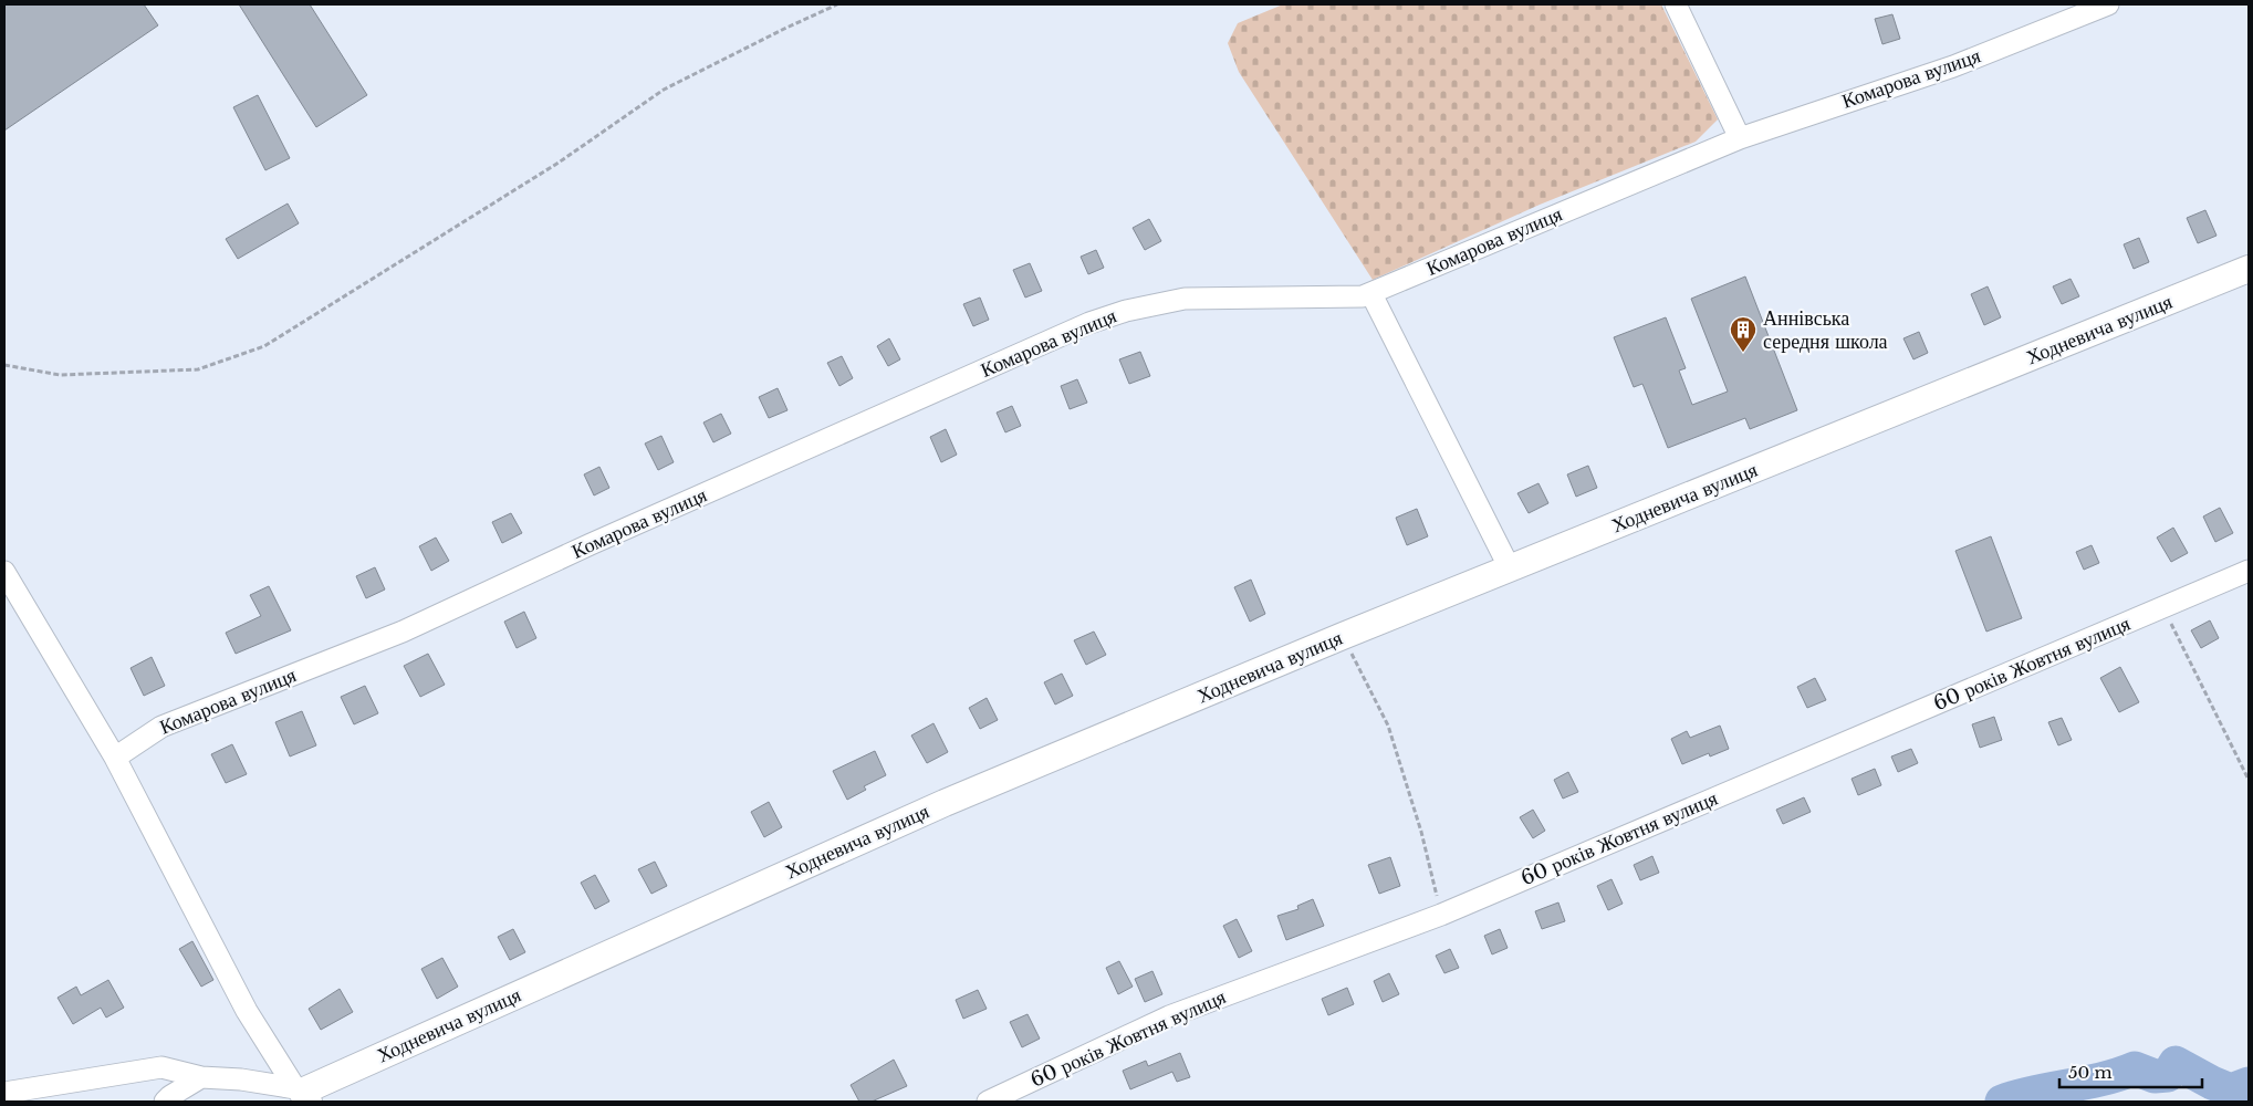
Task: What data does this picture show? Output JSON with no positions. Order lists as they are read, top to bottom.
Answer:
{
  "streets": {
    "main road": ["Ходневича вулиця"],
    "street": ["Комарова вулиця", "60 років Жовтня вулиця"]
  },
  "places": {
    "building": ["Аннівська середня школа"]
  },
  "scale_bar": "50 m"
}
